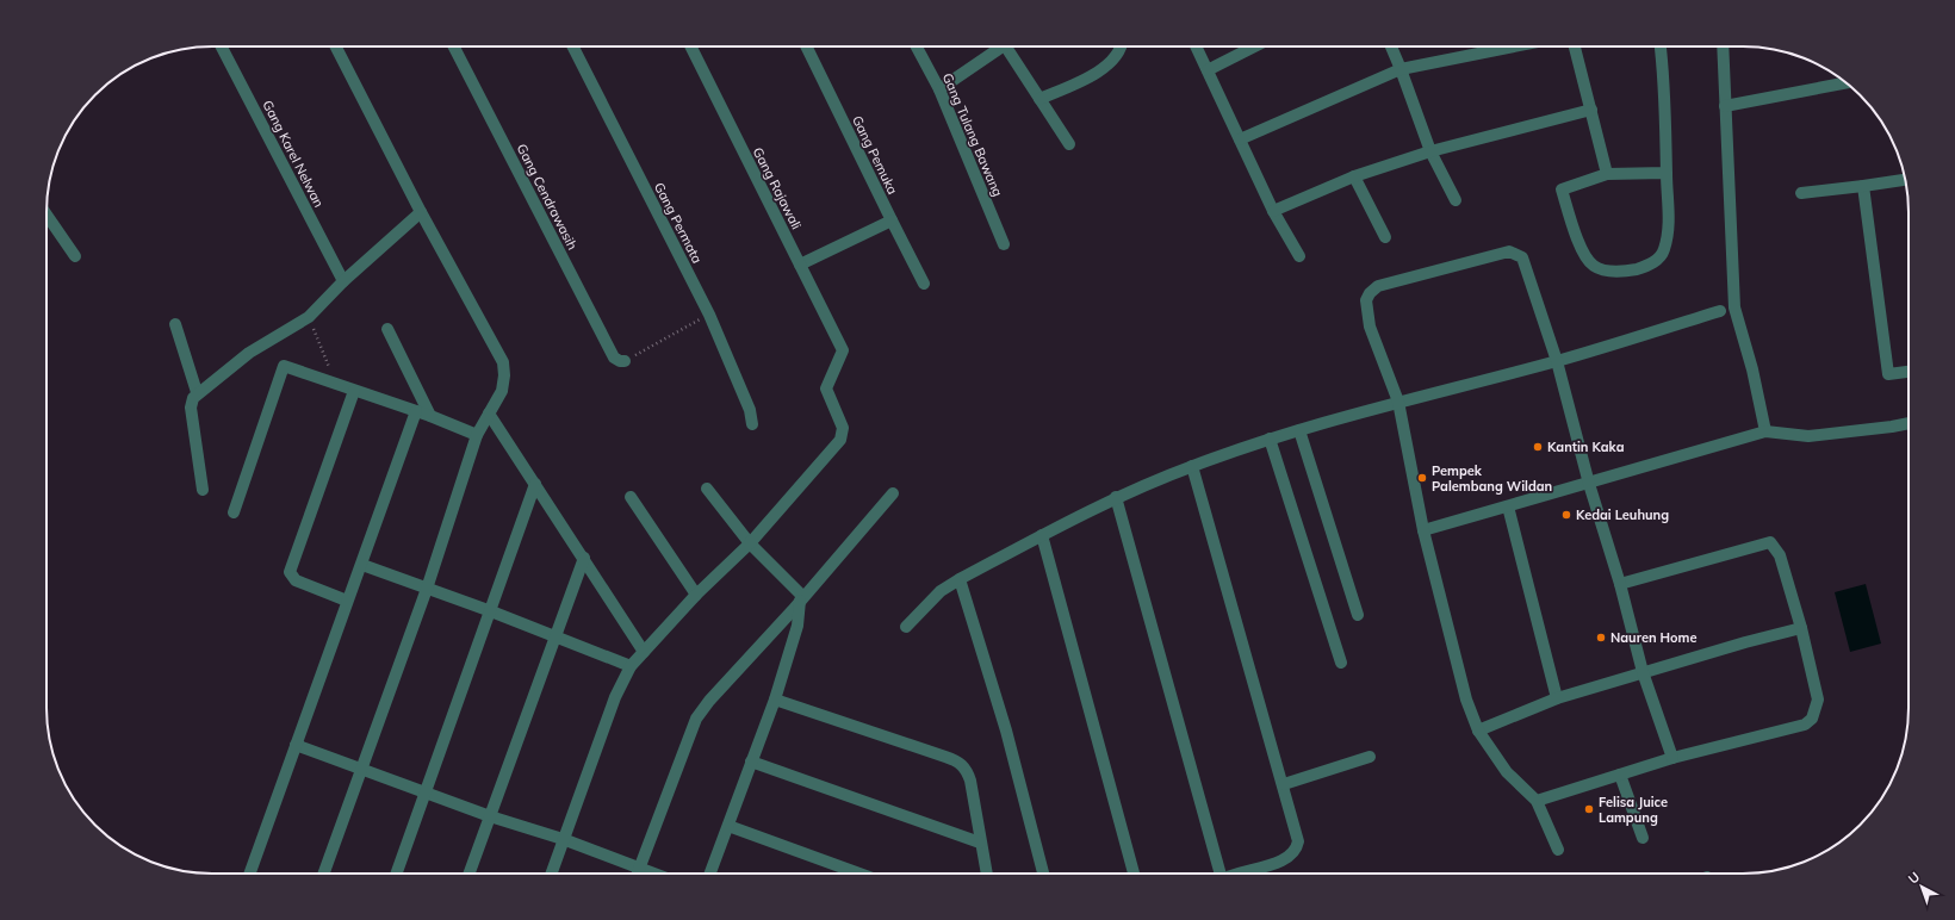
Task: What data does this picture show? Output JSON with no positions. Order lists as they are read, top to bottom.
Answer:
{
  "streets": {
    "street": [
      "Gang Tulang Bawang",
      "Gang Karel Nelwan",
      "Gang Pemuka",
      "Gang Rajawali",
      "Gang Cendrawasih",
      "Gang Permata"
    ]
  },
  "places": [
    "Kantin Kaka",
    "Pempek Palembang Wildan",
    "Kedai Leuhung",
    "Nauren Home",
    "Felisa Juice Lampung"
  ],
  "north": "top left"
}
